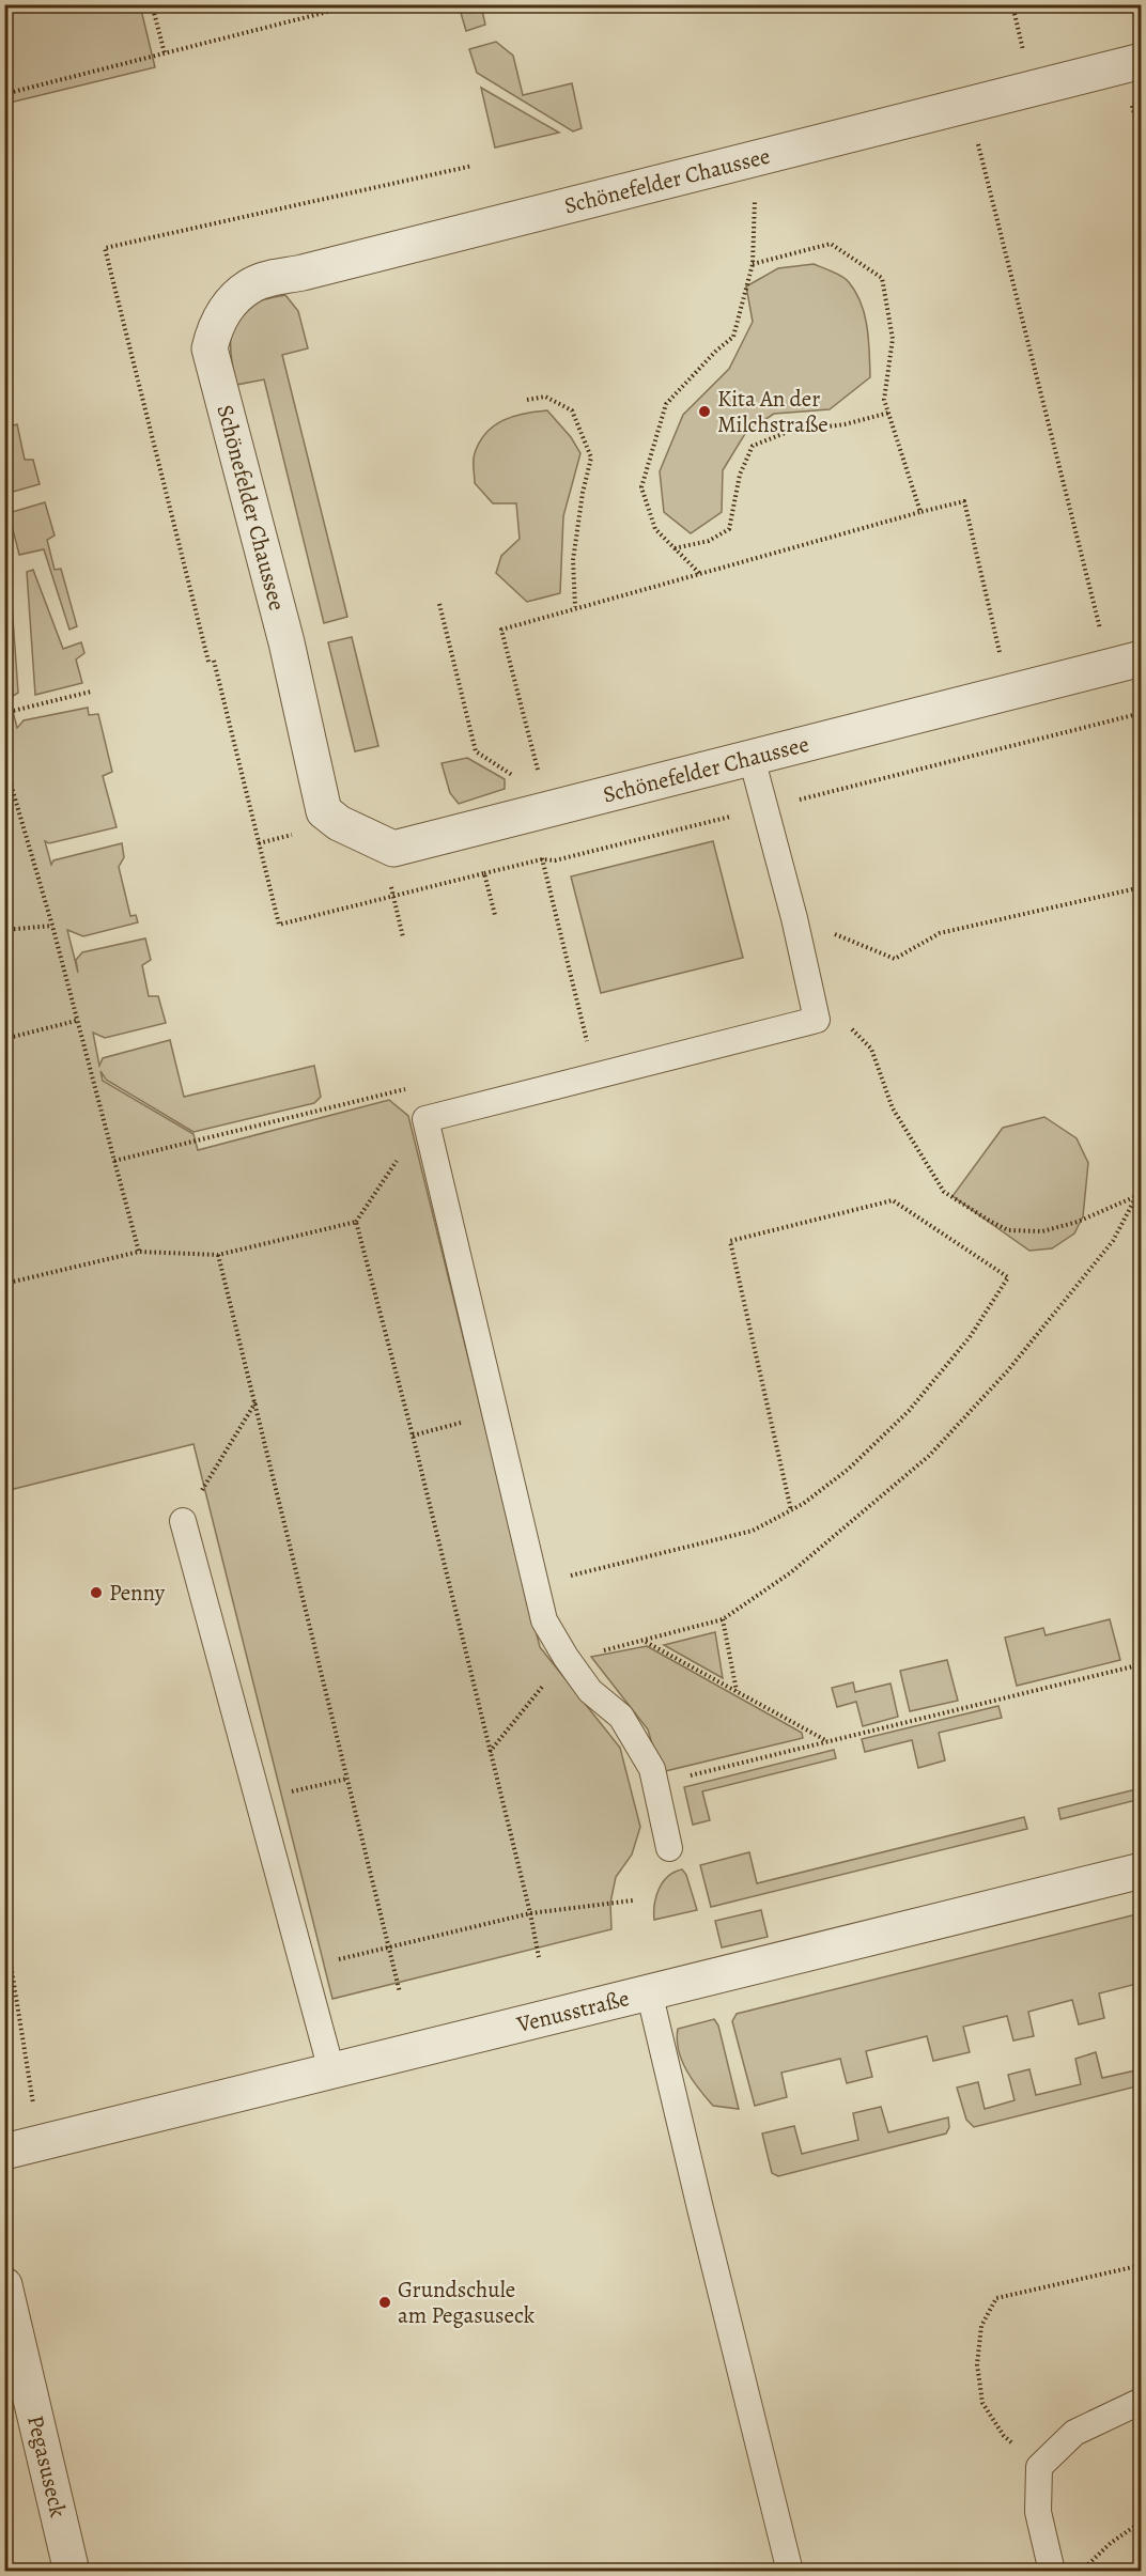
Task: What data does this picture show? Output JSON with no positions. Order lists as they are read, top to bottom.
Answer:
{
  "streets": {
    "street": ["Schönefelder Chaussee", "Venusstraße", "Pegasuseck"]
  },
  "places": ["Kita An der Milchstraße", "Penny", "Grundschule am Pegasuseck"]
}
